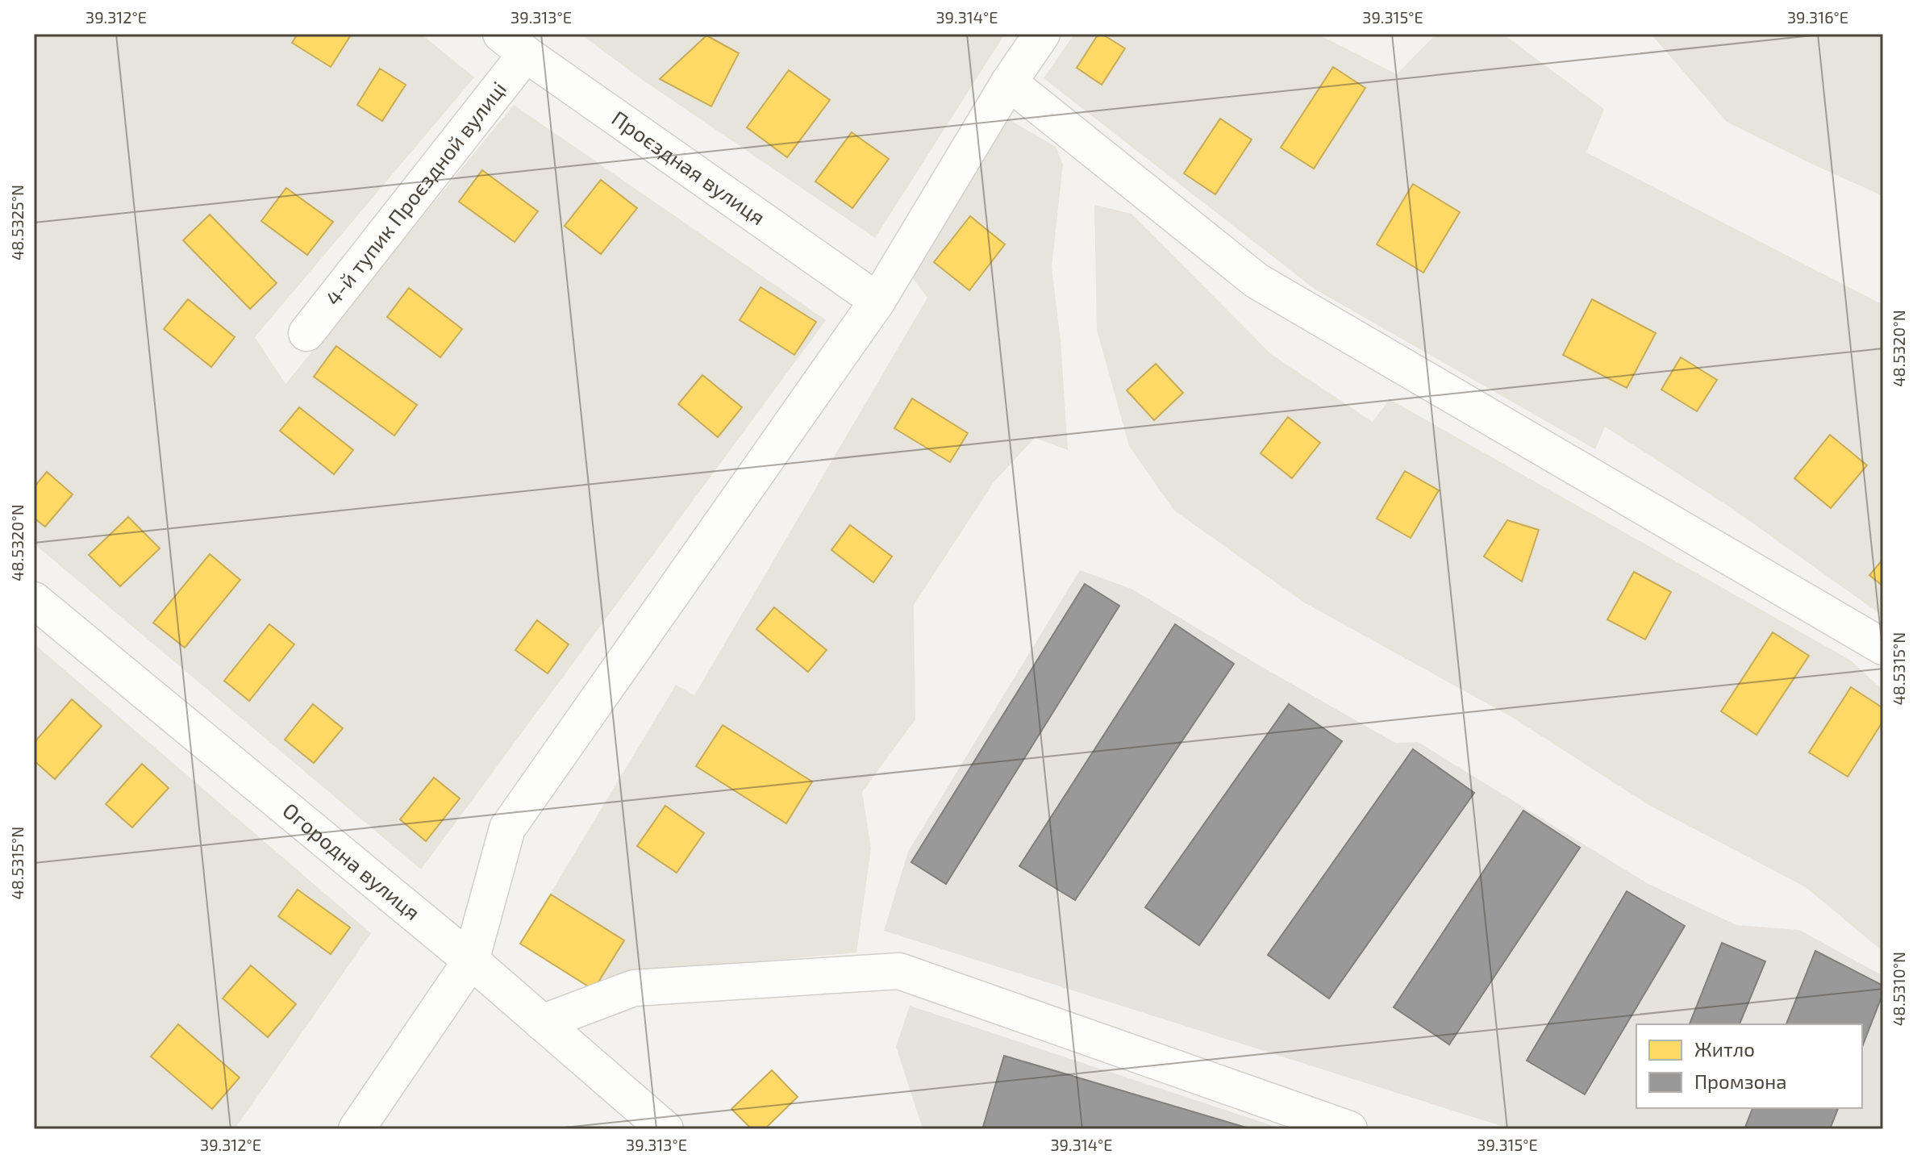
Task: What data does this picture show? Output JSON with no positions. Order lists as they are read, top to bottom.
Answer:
{
  "streets": {
    "street": ["Проєздная вулиця", "4-й тупик Проєздной вулиці", "Огородна вулиця"]
  },
  "crossings": [
    ["Проєздная вулиця", "4-й тупик Проєздной вулиці"]
  ],
  "legend": ["Житло", "Промзона"],
  "coordinates": [
    "39.312°E",
    "39.313°E",
    "39.314°E",
    "39.315°E",
    "39.316°E",
    "48.5325°N",
    "48.5320°N",
    "48.5315°N",
    "48.5310°N"
  ]
}
